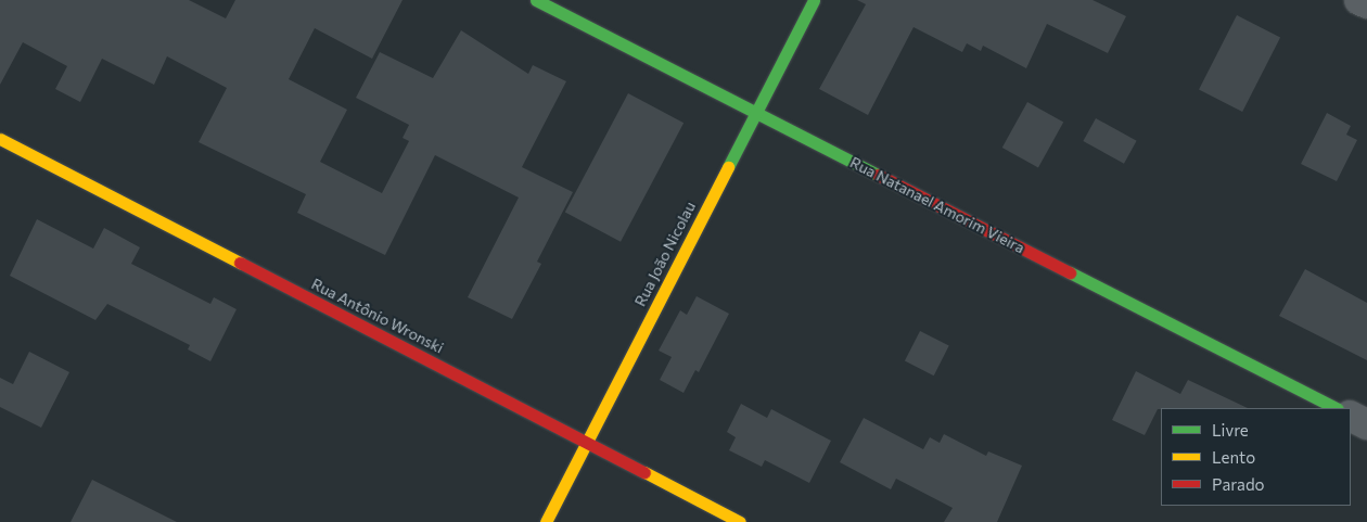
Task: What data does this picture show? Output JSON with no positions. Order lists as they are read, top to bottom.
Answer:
{
  "streets": {
    "street": ["Rua Natanael Amorim Vieira", "Rua João Nicolau", "Rua Antônio Wronski"]
  },
  "crossings": [
    ["Rua Natanael Amorim Vieira", "Rua João Nicolau"],
    ["Rua João Nicolau", "Rua Antônio Wronski"]
  ],
  "legend": ["Livre", "Lento", "Parado"]
}
